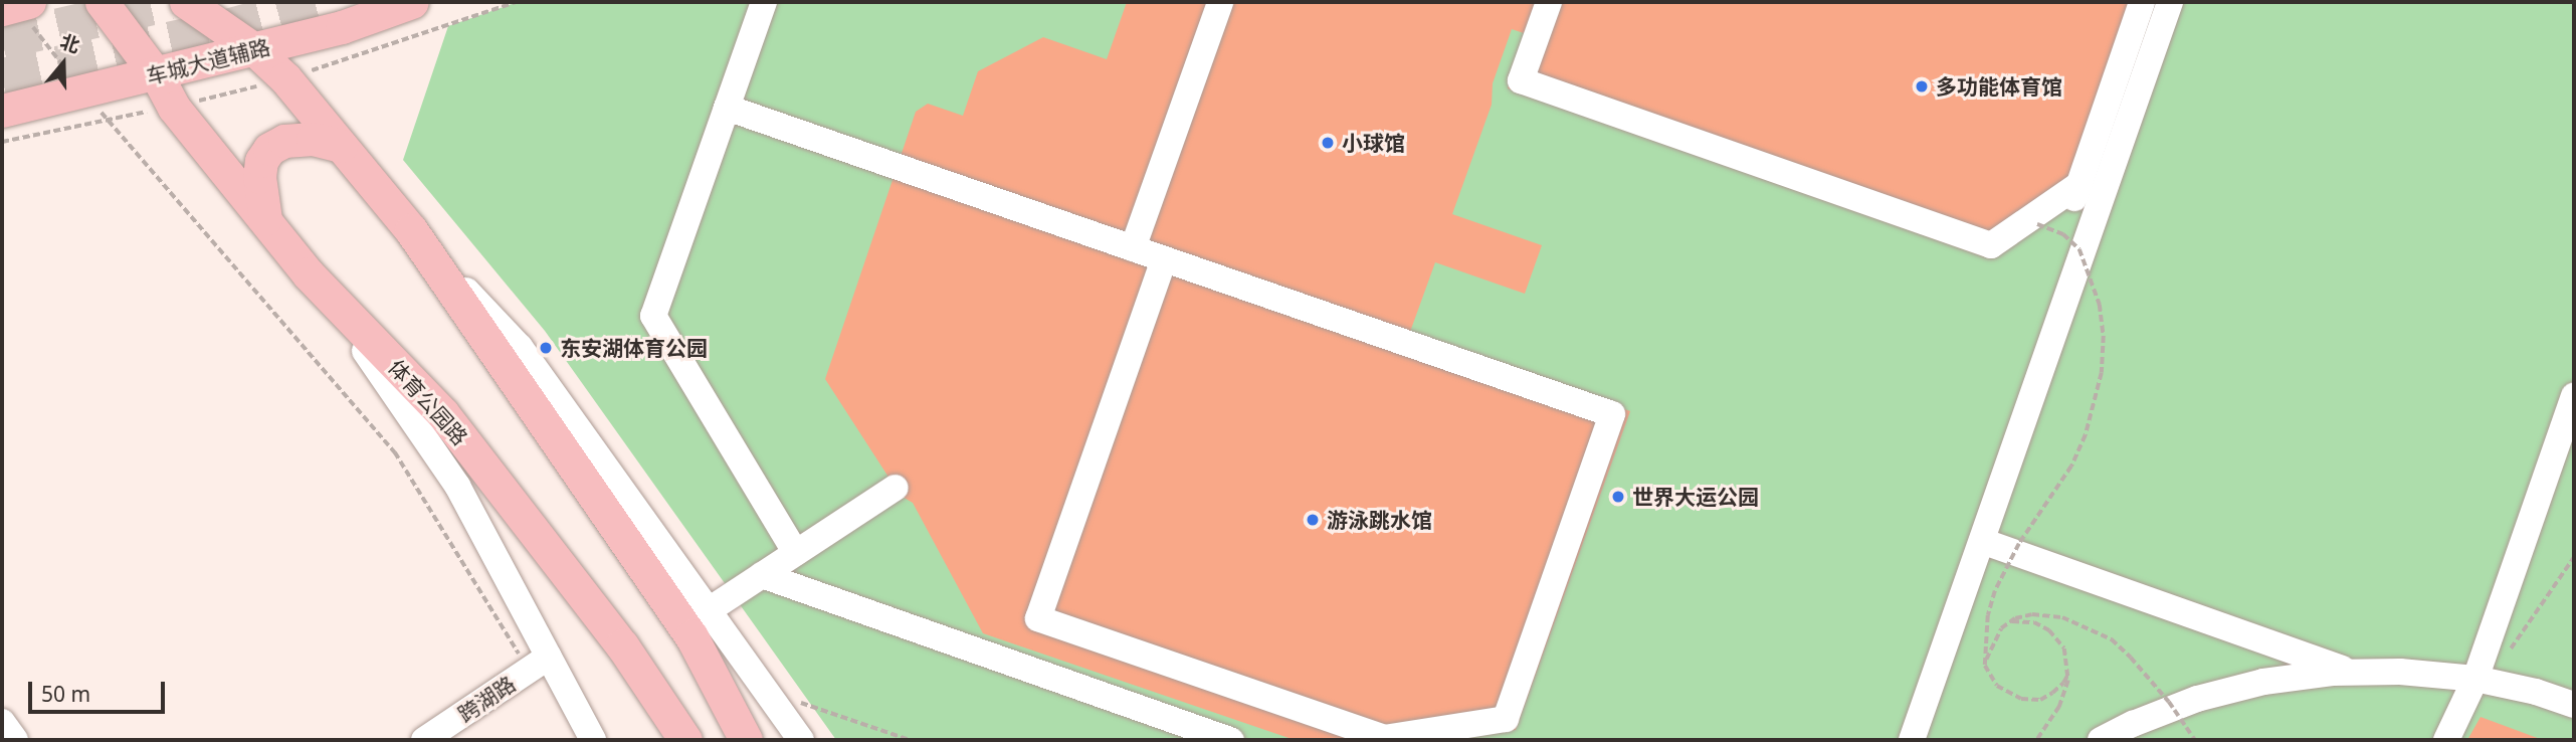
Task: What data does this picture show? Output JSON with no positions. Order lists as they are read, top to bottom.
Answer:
{
  "streets": {
    "main road": ["车城大道辅路", "体育公园路"],
    "street": ["跨湖路"]
  },
  "crossings": [
    ["车城大道辅路", "体育公园路"]
  ],
  "places": [
    "多功能体育馆",
    "小球馆",
    "东安湖体育公园",
    "世界大运公园",
    "游泳跳水馆"
  ],
  "scale_bar": "50 m",
  "north": "top"
}
